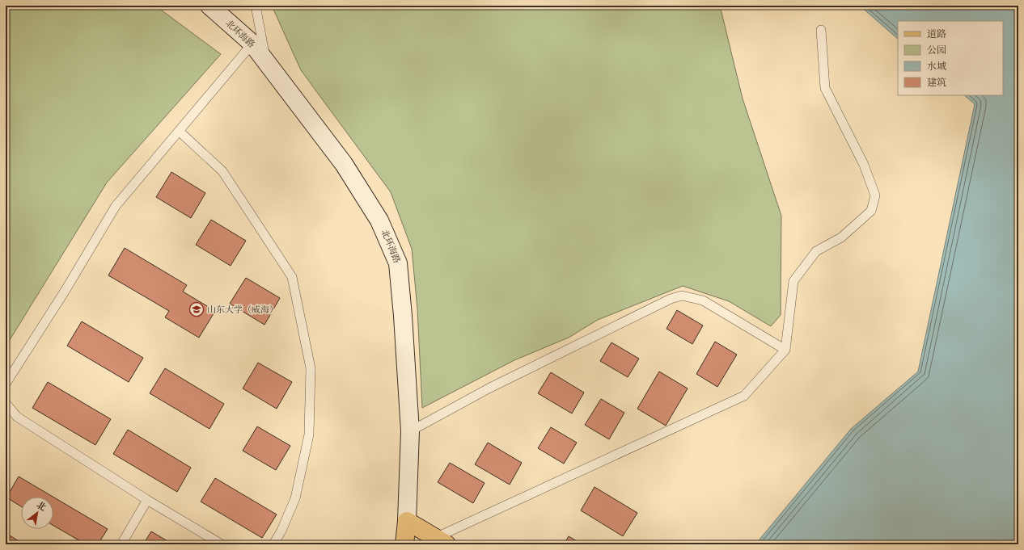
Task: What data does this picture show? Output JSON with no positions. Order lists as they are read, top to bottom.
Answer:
{
  "streets": {
    "main road": ["北环海路"]
  },
  "places": {
    "school or university": ["山东大学（威海）"]
  },
  "legend": [
    "道路",
    "公园",
    "水域",
    "建筑"
  ],
  "north": "top right"
}
